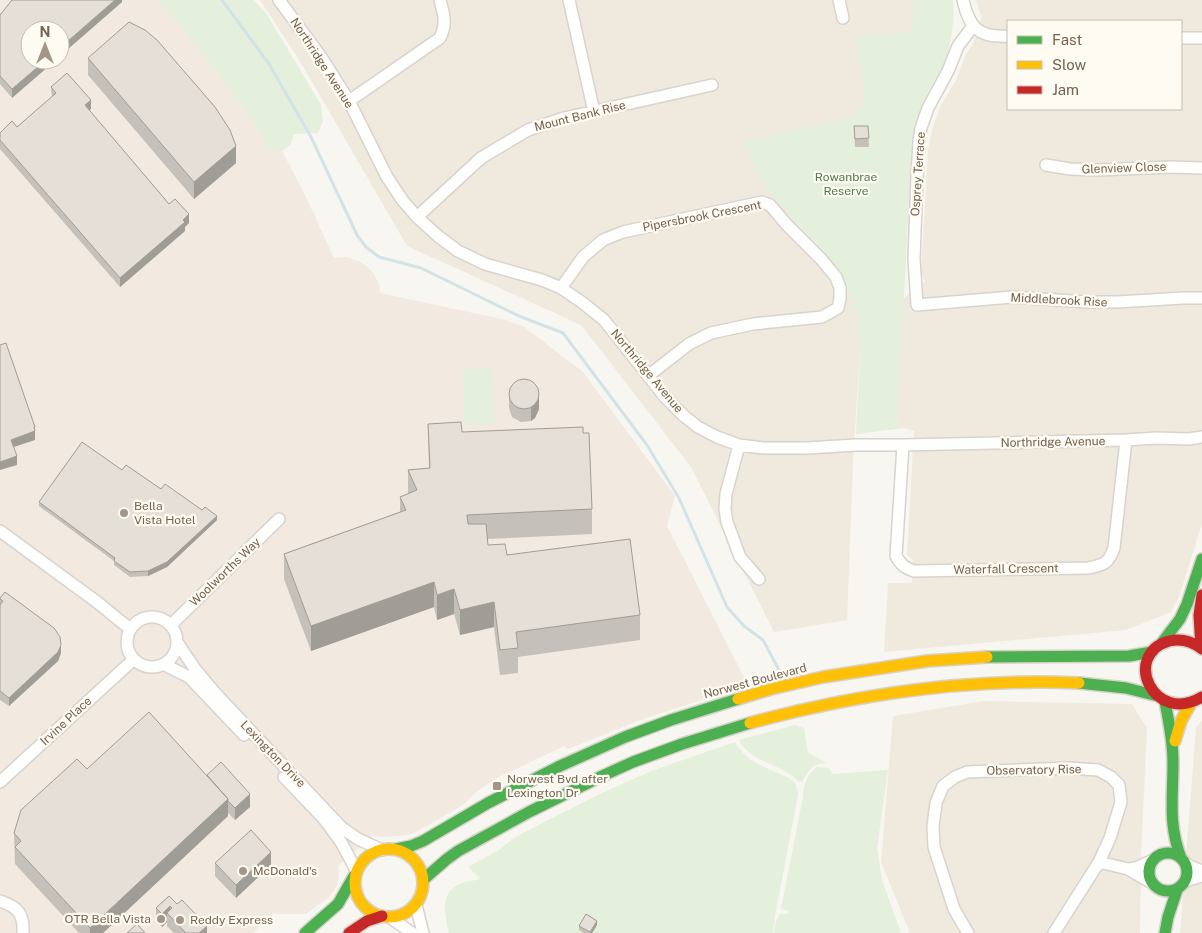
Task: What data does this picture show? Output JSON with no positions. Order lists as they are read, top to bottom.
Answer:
{
  "streets": {
    "main road": ["Norwest Boulevard"],
    "street": [
      "Northridge Avenue",
      "Mount Bank Rise",
      "Glenview Close",
      "Osprey Terrace",
      "Pipersbrook Crescent",
      "Middlebrook Rise",
      "Waterfall Crescent",
      "Woolworths Way",
      "Irvine Place",
      "Lexington Drive",
      "Observatory Rise"
    ]
  },
  "crossings": [
    ["Northridge Avenue", "Mount Bank Rise"],
    ["Northridge Avenue", "Pipersbrook Crescent"],
    ["Northridge Avenue", "Waterfall Crescent"],
    ["Osprey Terrace", "Middlebrook Rise"],
    ["Woolworths Way", "Irvine Place"],
    ["Woolworths Way", "Lexington Drive"],
    ["Norwest Boulevard", "Lexington Drive"],
    ["Irvine Place", "Lexington Drive"]
  ],
  "parks": ["Rowanbrae Reserve"],
  "places": {
    "other": [
      "Bella Vista Hotel",
      "McDonald's",
      "OTR Bella Vista",
      "Reddy Express"
    ],
    "transit": ["Norwest Bvd after Lexington Dr"]
  },
  "legend": ["Fast", "Slow", "Jam"],
  "north": "top"
}
